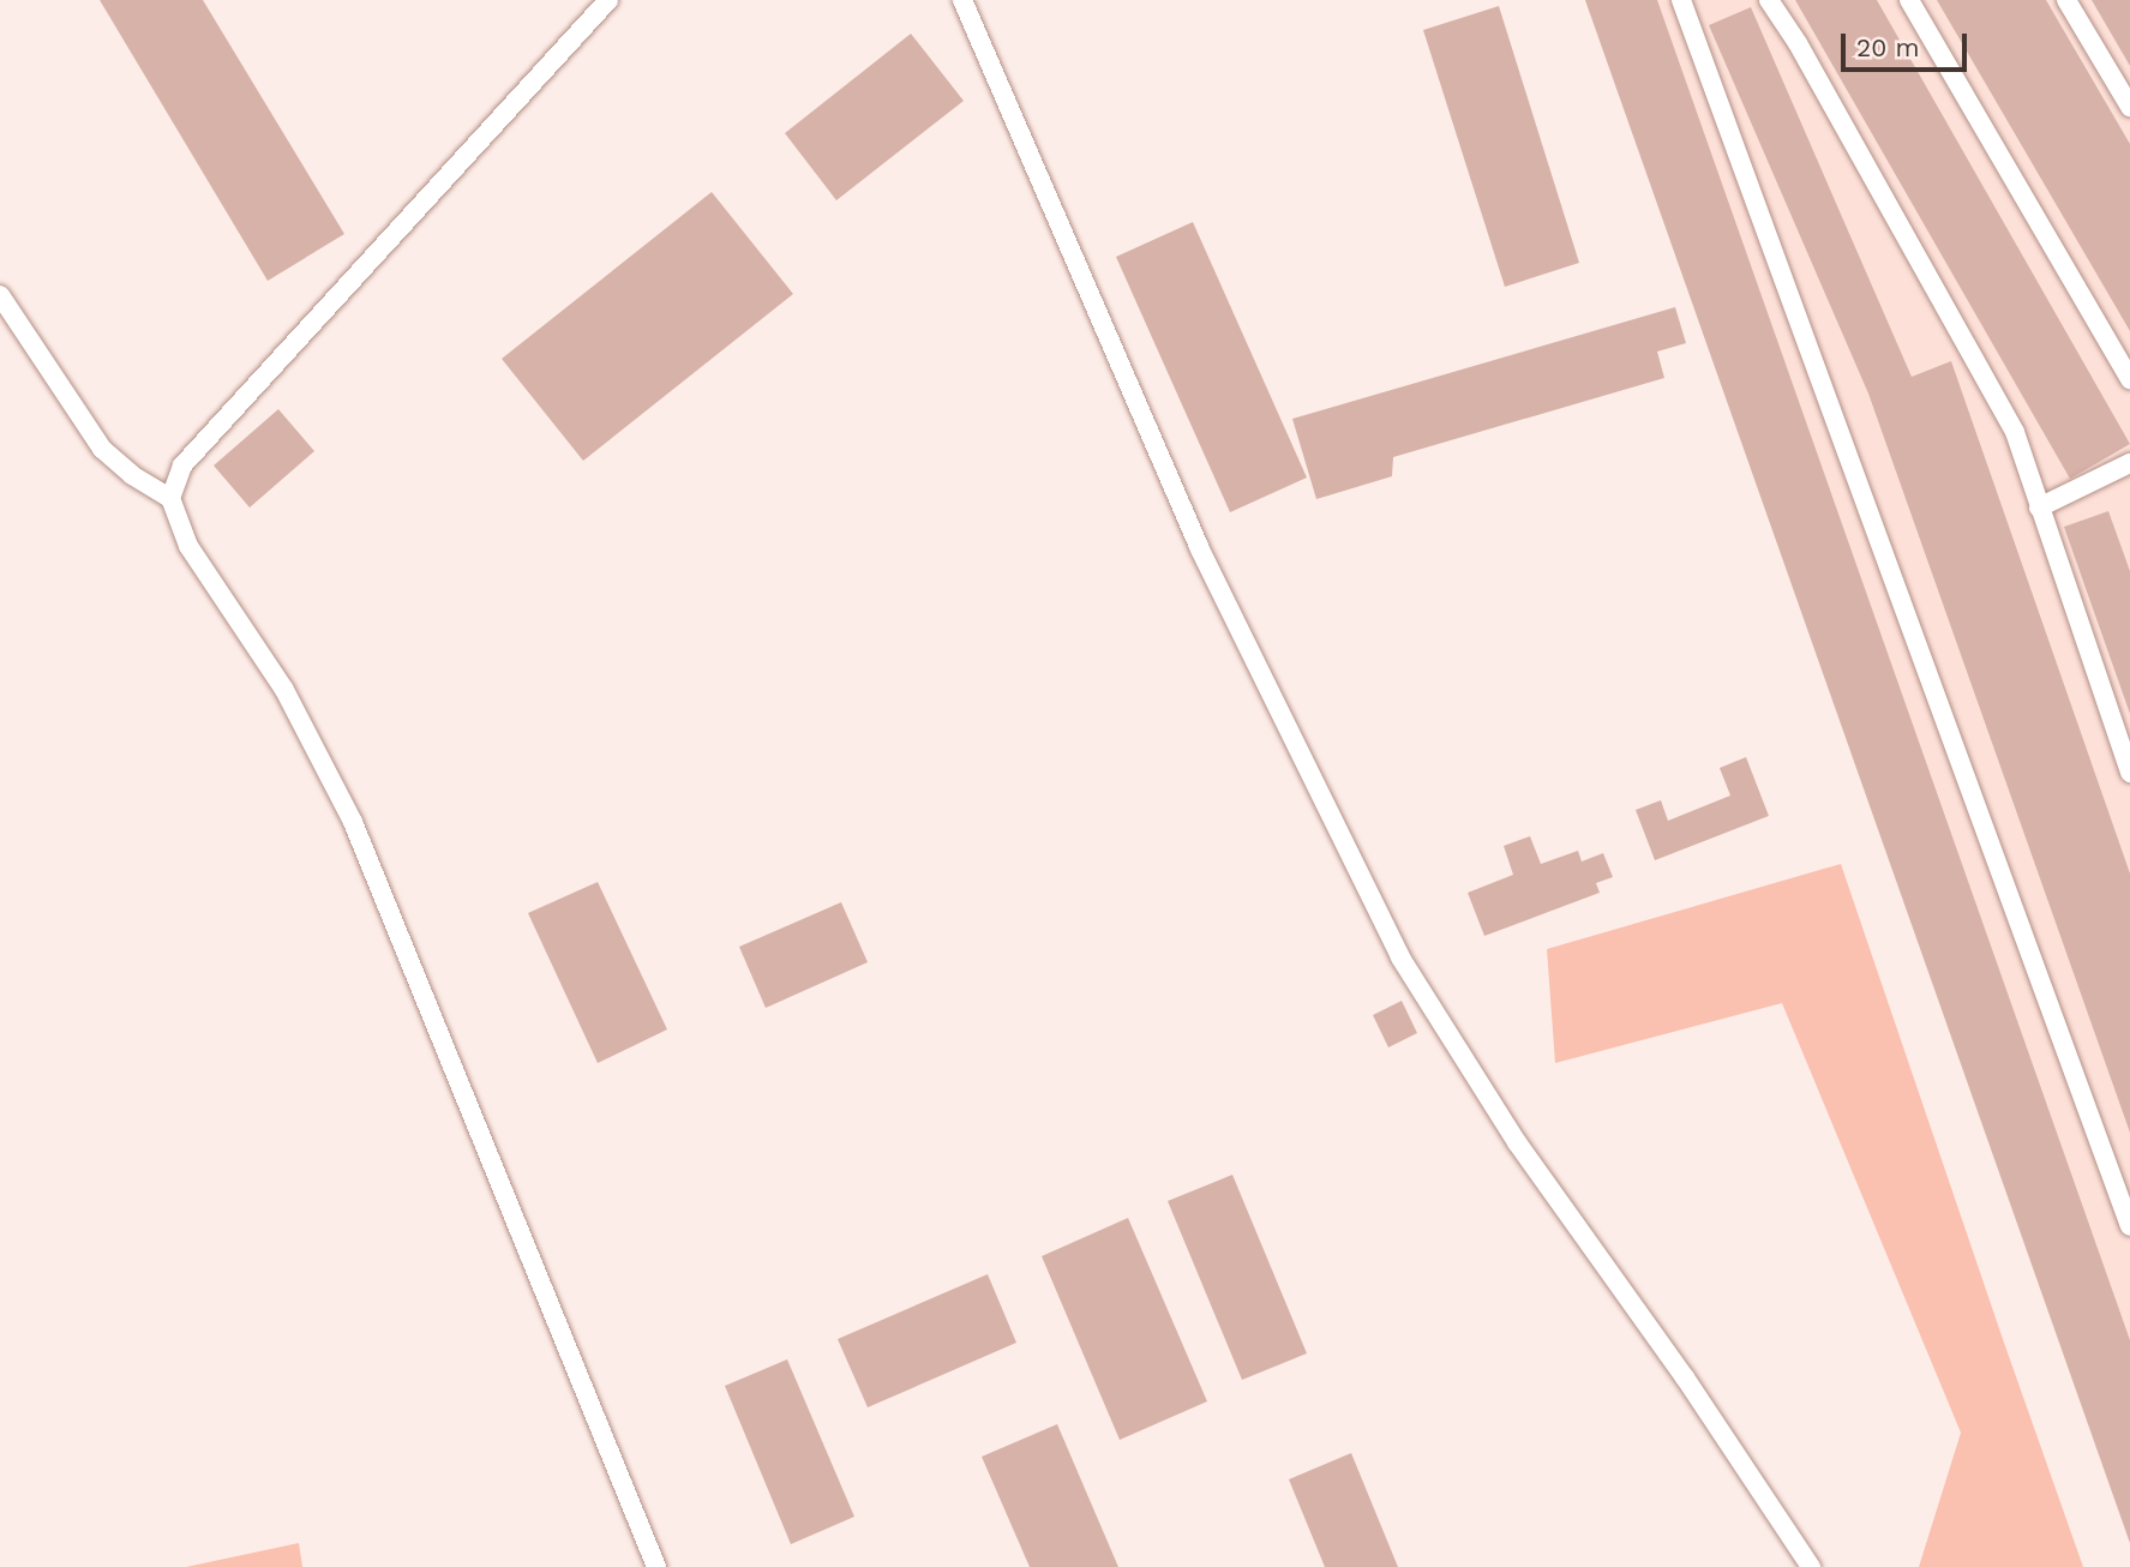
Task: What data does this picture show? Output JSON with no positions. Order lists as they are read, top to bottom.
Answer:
{
  "scale_bar": "20 m"
}
